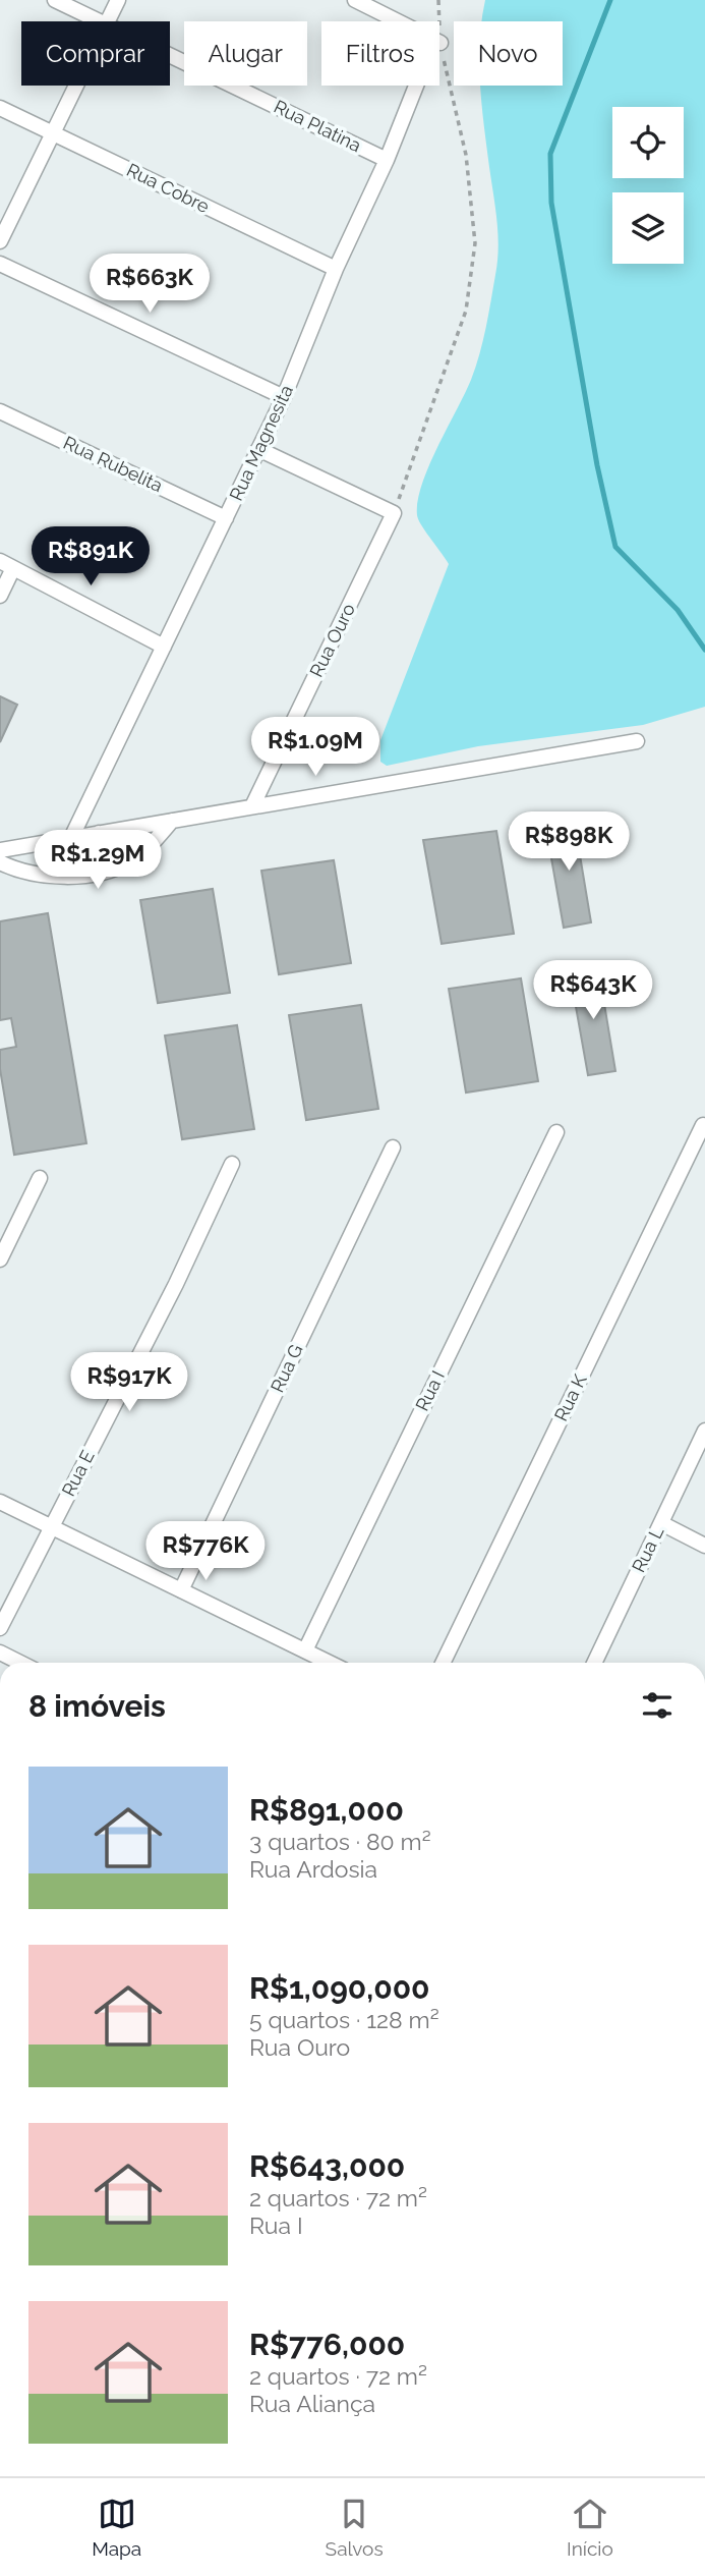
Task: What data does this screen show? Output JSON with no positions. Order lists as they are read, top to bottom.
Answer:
{
  "streets": {
    "street": [
      "Rua Platina",
      "Rua Cobre",
      "Rua Magnesita",
      "Rua Rubelita",
      "Rua Ouro",
      "Rua G",
      "Rua I",
      "Rua K",
      "Rua E",
      "Rua L"
    ]
  },
  "crossings": [
    ["Rua Platina", "Rua Magnesita"],
    ["Rua Cobre", "Rua Magnesita"],
    ["Rua Magnesita", "Rua Rubelita"]
  ],
  "page": {
    "chip": [
      "Comprar",
      "Alugar",
      "Filtros",
      "Novo"
    ],
    "price": [
      "R$663K",
      "R$891K",
      "R$1.09M",
      "R$898K",
      "R$1.29M",
      "R$643K",
      "R$917K",
      "R$776K"
    ],
    "heading": "8 imóveis",
    "list": [
      {
        "name": "R$891,000",
        "note": "3 quartos · 80 m² · Rua Ardosia"
      },
      {
        "name": "R$1,090,000",
        "note": "5 quartos · 128 m² · Rua Ouro"
      },
      {
        "name": "R$643,000",
        "note": "2 quartos · 72 m² · Rua I"
      },
      {
        "name": "R$776,000",
        "note": "2 quartos · 72 m² · Rua Aliança"
      }
    ],
    "tabs": ["Mapa", "Salvos", "Início"]
  }
}
